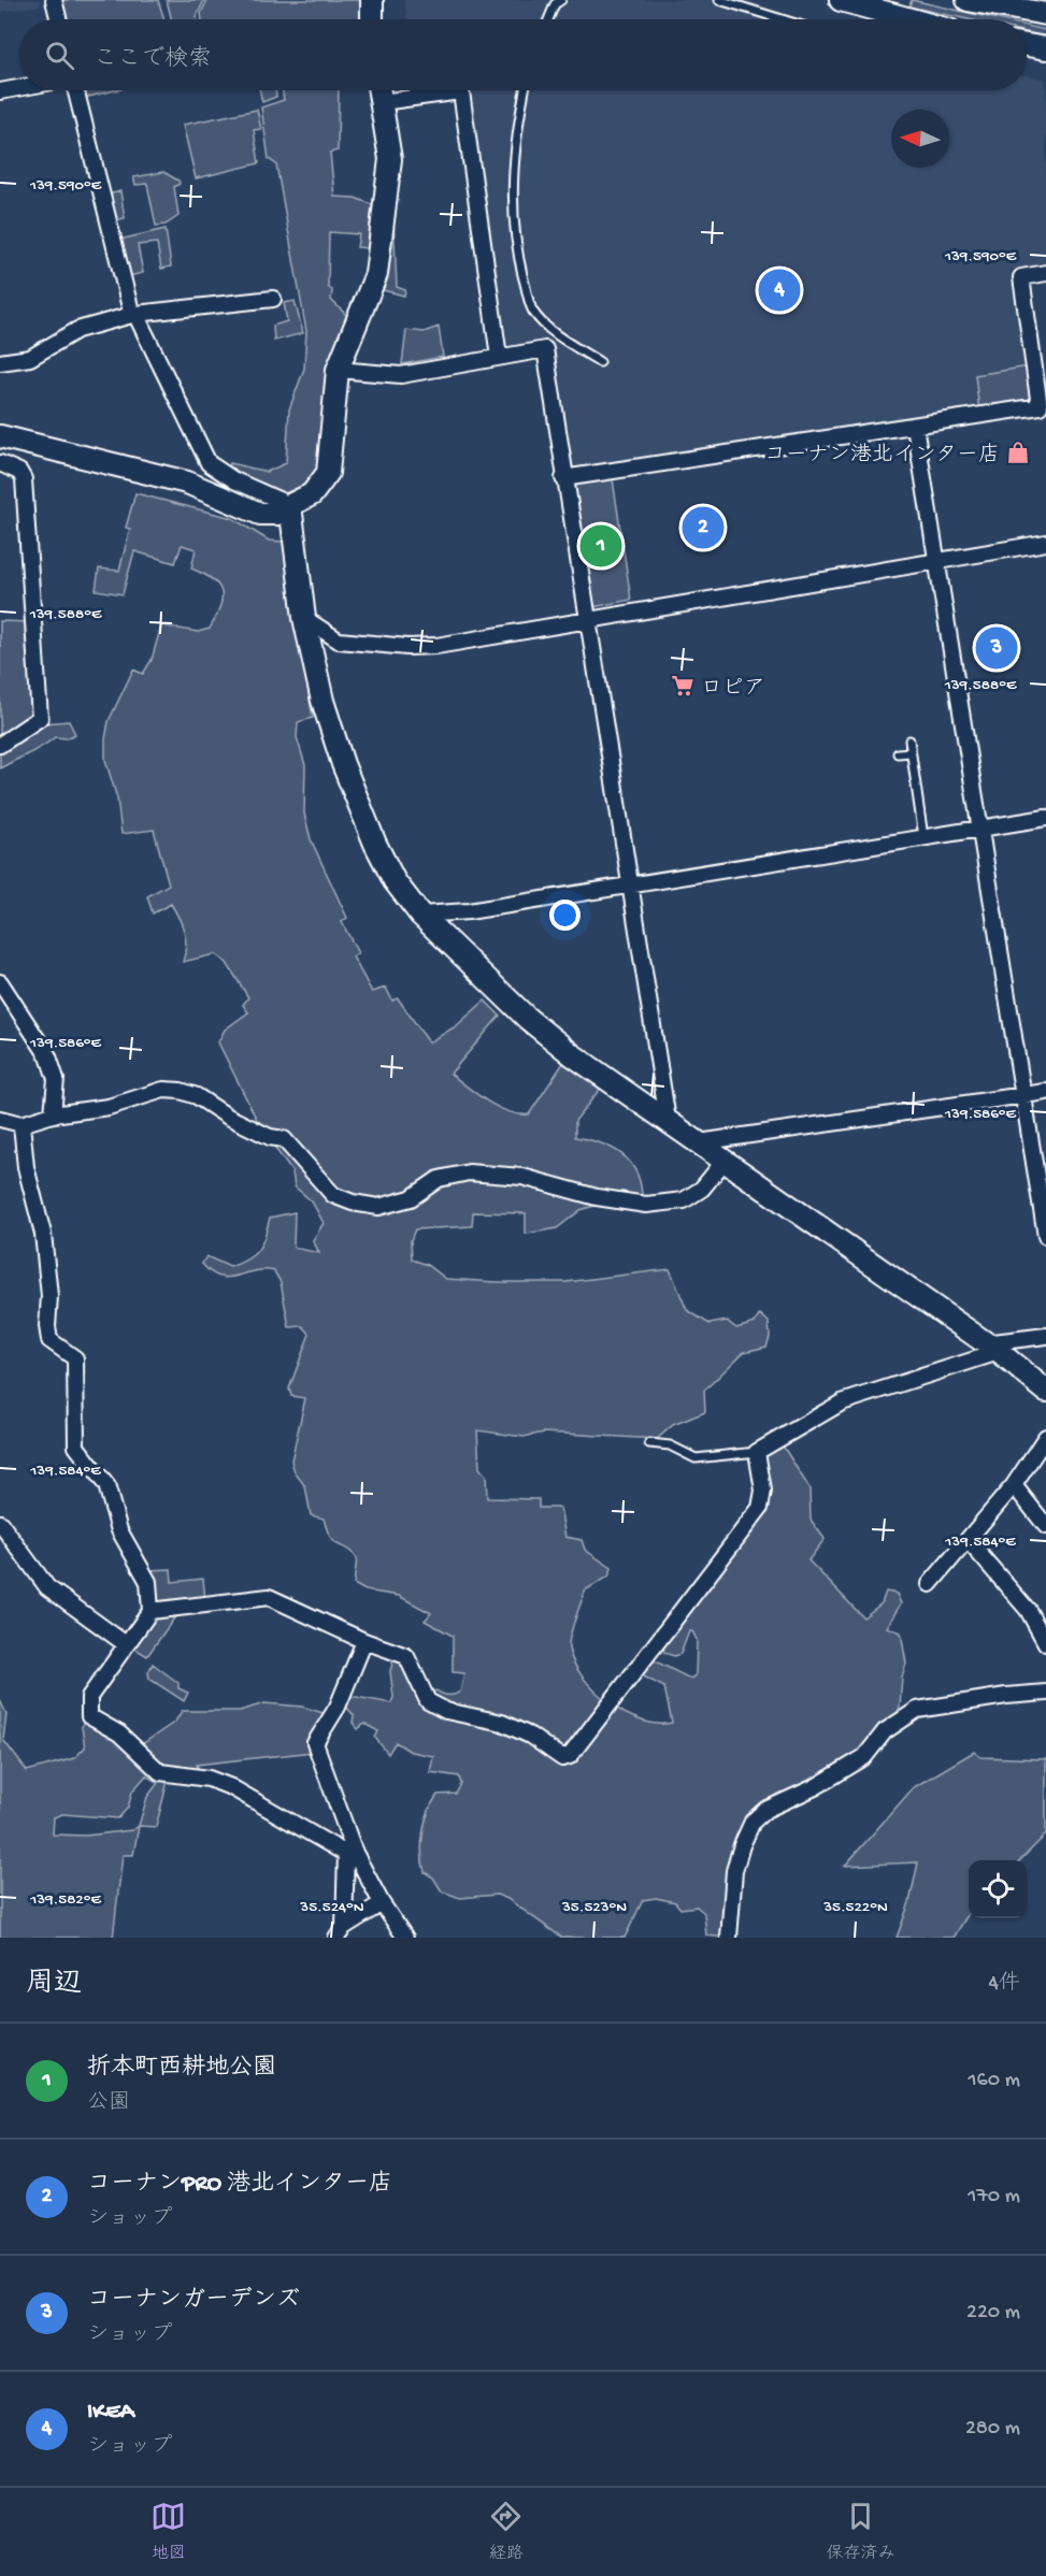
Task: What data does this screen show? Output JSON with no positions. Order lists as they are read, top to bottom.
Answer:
{
  "places": {
    "shop": ["コーナン港北インター店"],
    "supermarket": ["ロピア"]
  },
  "north": "left",
  "page": {
    "search": "ここで検索",
    "pins": [
      "4",
      "2",
      "1",
      "3"
    ],
    "heading": ["周辺", "4件"],
    "list": [
      {
        "mark": "1",
        "name": "折本町西耕地公園",
        "note": "公園",
        "value": "160 m"
      },
      {
        "mark": "2",
        "name": "コーナンPRO 港北インター店",
        "note": "ショップ",
        "value": "170 m"
      },
      {
        "mark": "3",
        "name": "コーナンガーデンズ",
        "note": "ショップ",
        "value": "220 m"
      },
      {
        "mark": "4",
        "name": "IKEA",
        "note": "ショップ",
        "value": "280 m"
      }
    ],
    "nav": ["地図", "経路", "保存済み"]
  },
  "coordinates": [
    "139.590°E",
    "139.588°E",
    "139.586°E",
    "139.584°E",
    "139.582°E",
    "35.524°N",
    "35.523°N",
    "35.522°N"
  ]
}
